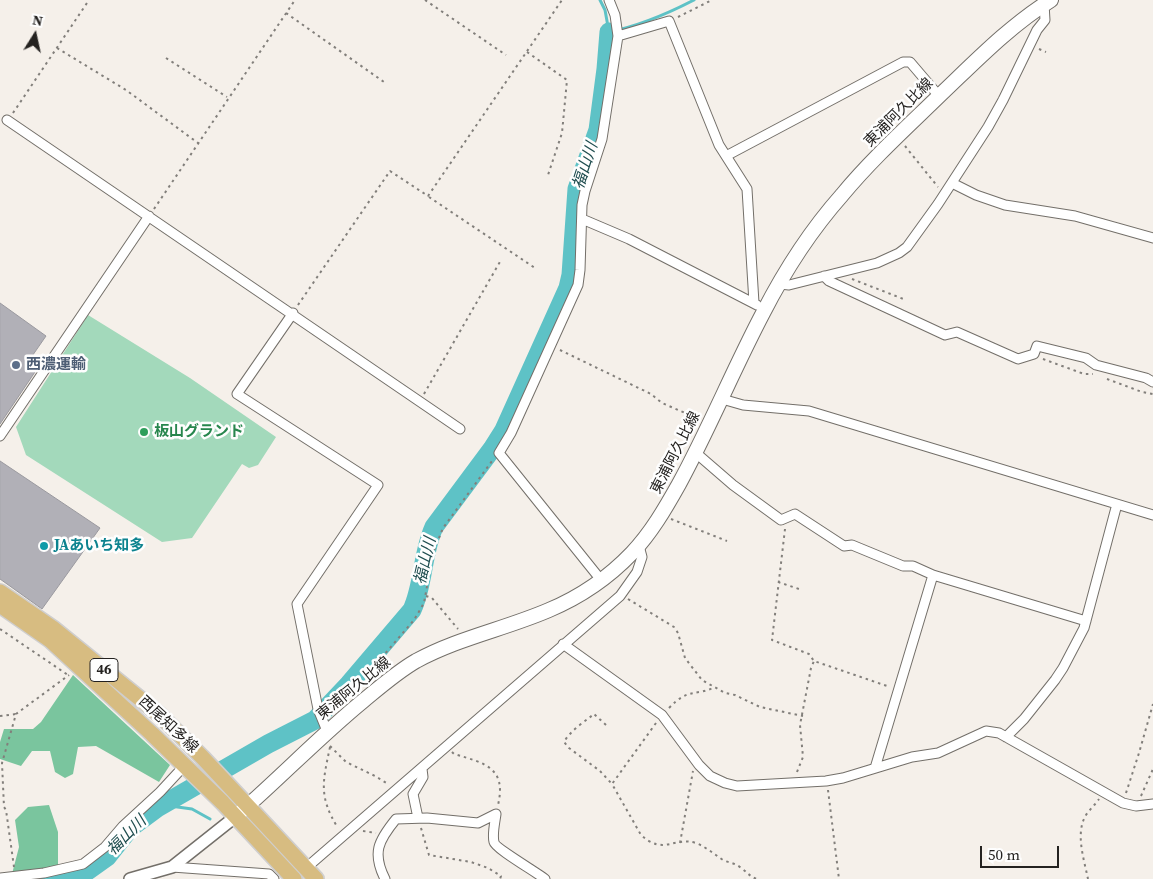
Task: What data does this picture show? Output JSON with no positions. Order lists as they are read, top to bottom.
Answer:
{
  "streets": {
    "main road": ["東浦阿久比線", "46", "西尾知多線"]
  },
  "crossings": [
    ["東浦阿久比線", "西尾知多線"]
  ],
  "water": ["福山川"],
  "places": ["西濃運輸", "板山グランド", "JAあいち知多"],
  "scale_bar": "50 m",
  "north": "top"
}
